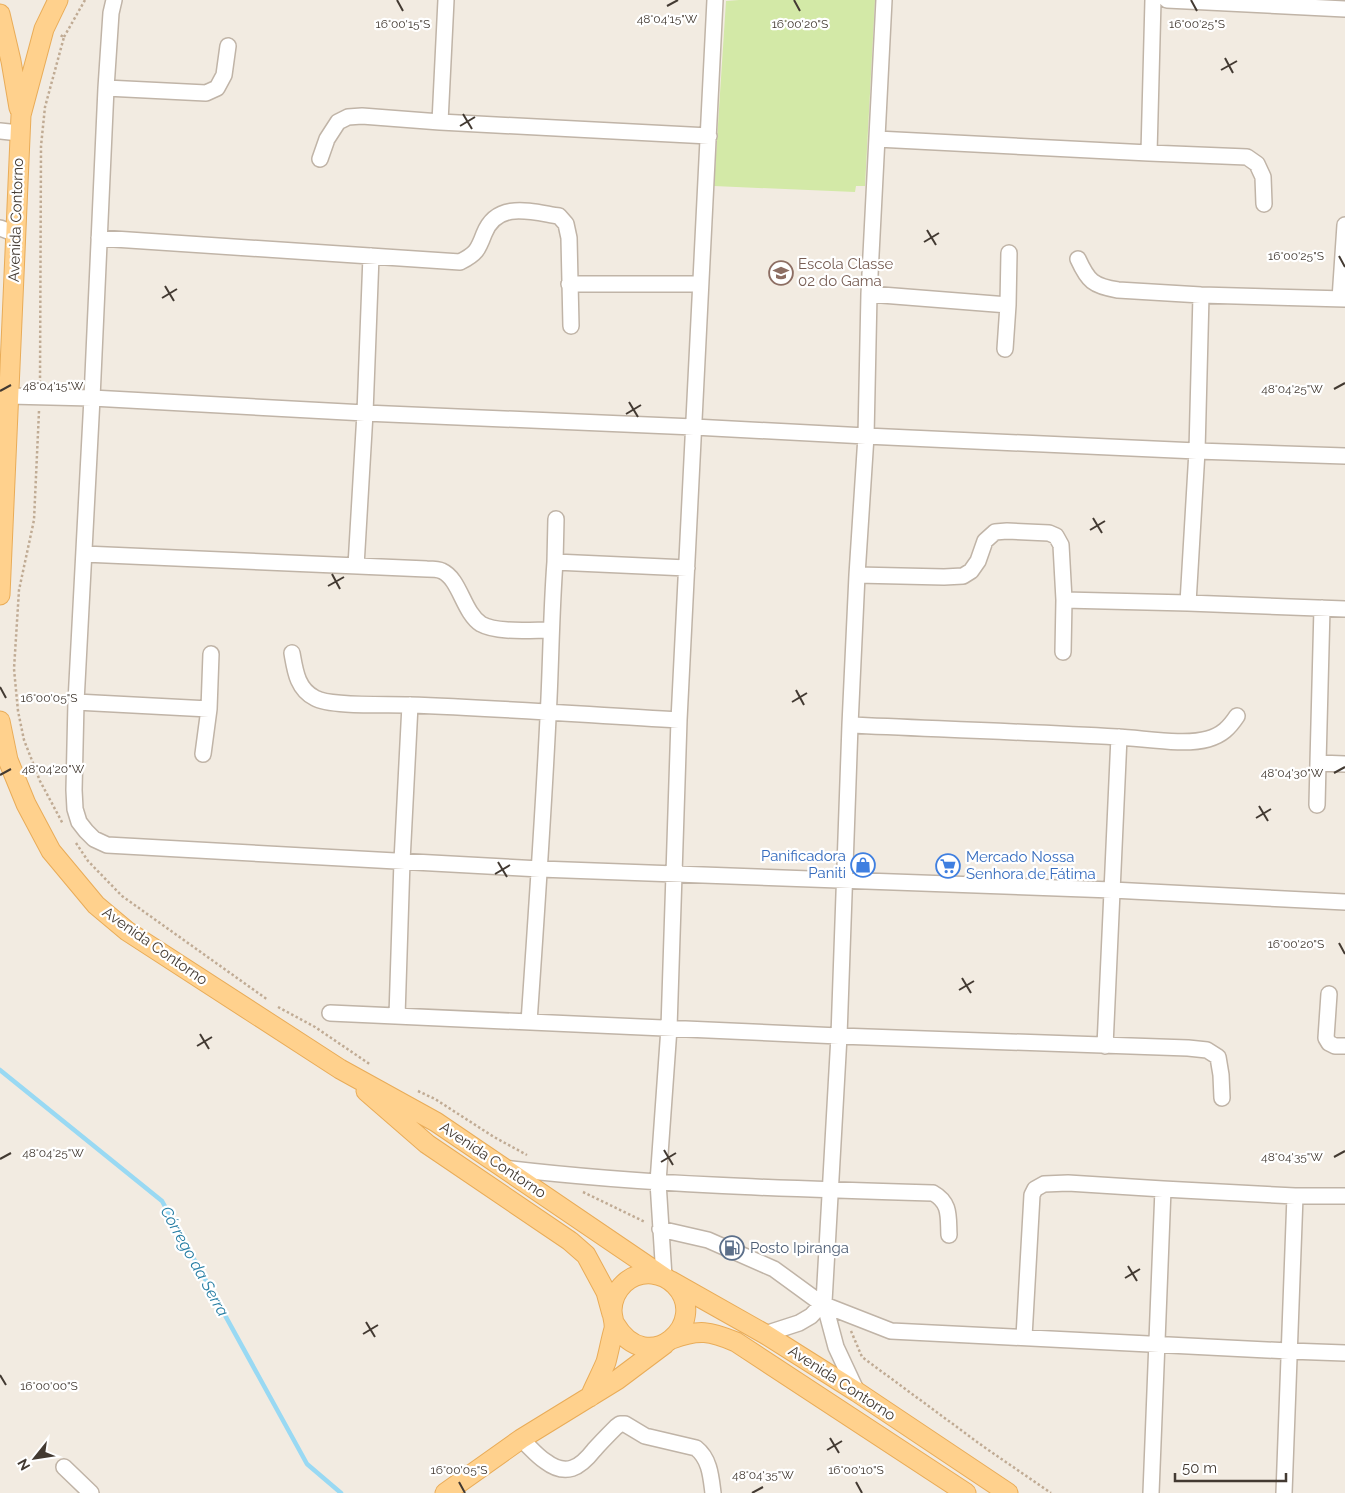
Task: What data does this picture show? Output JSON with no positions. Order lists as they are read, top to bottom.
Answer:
{
  "streets": {
    "main road": ["Avenida Contorno"]
  },
  "water": ["Córrego da Serra"],
  "places": {
    "school or university": ["Escola Classe 02 do Gama"],
    "shop": ["Panificadora Paniti"],
    "supermarket": ["Mercado Nossa Senhora de Fátima"],
    "fuel station": ["Posto Ipiranga"]
  },
  "scale_bar": "50 m",
  "north": "bottom left",
  "coordinates": [
    "48°04'15\"W",
    "16°00'15\"S",
    "16°00'25\"S",
    "16°00'20\"S",
    "48°04'25\"W",
    "16°00'05\"S",
    "48°04'20\"W",
    "48°04'30\"W",
    "48°04'35\"W",
    "16°00'00\"S",
    "16°00'10\"S"
  ]
}
